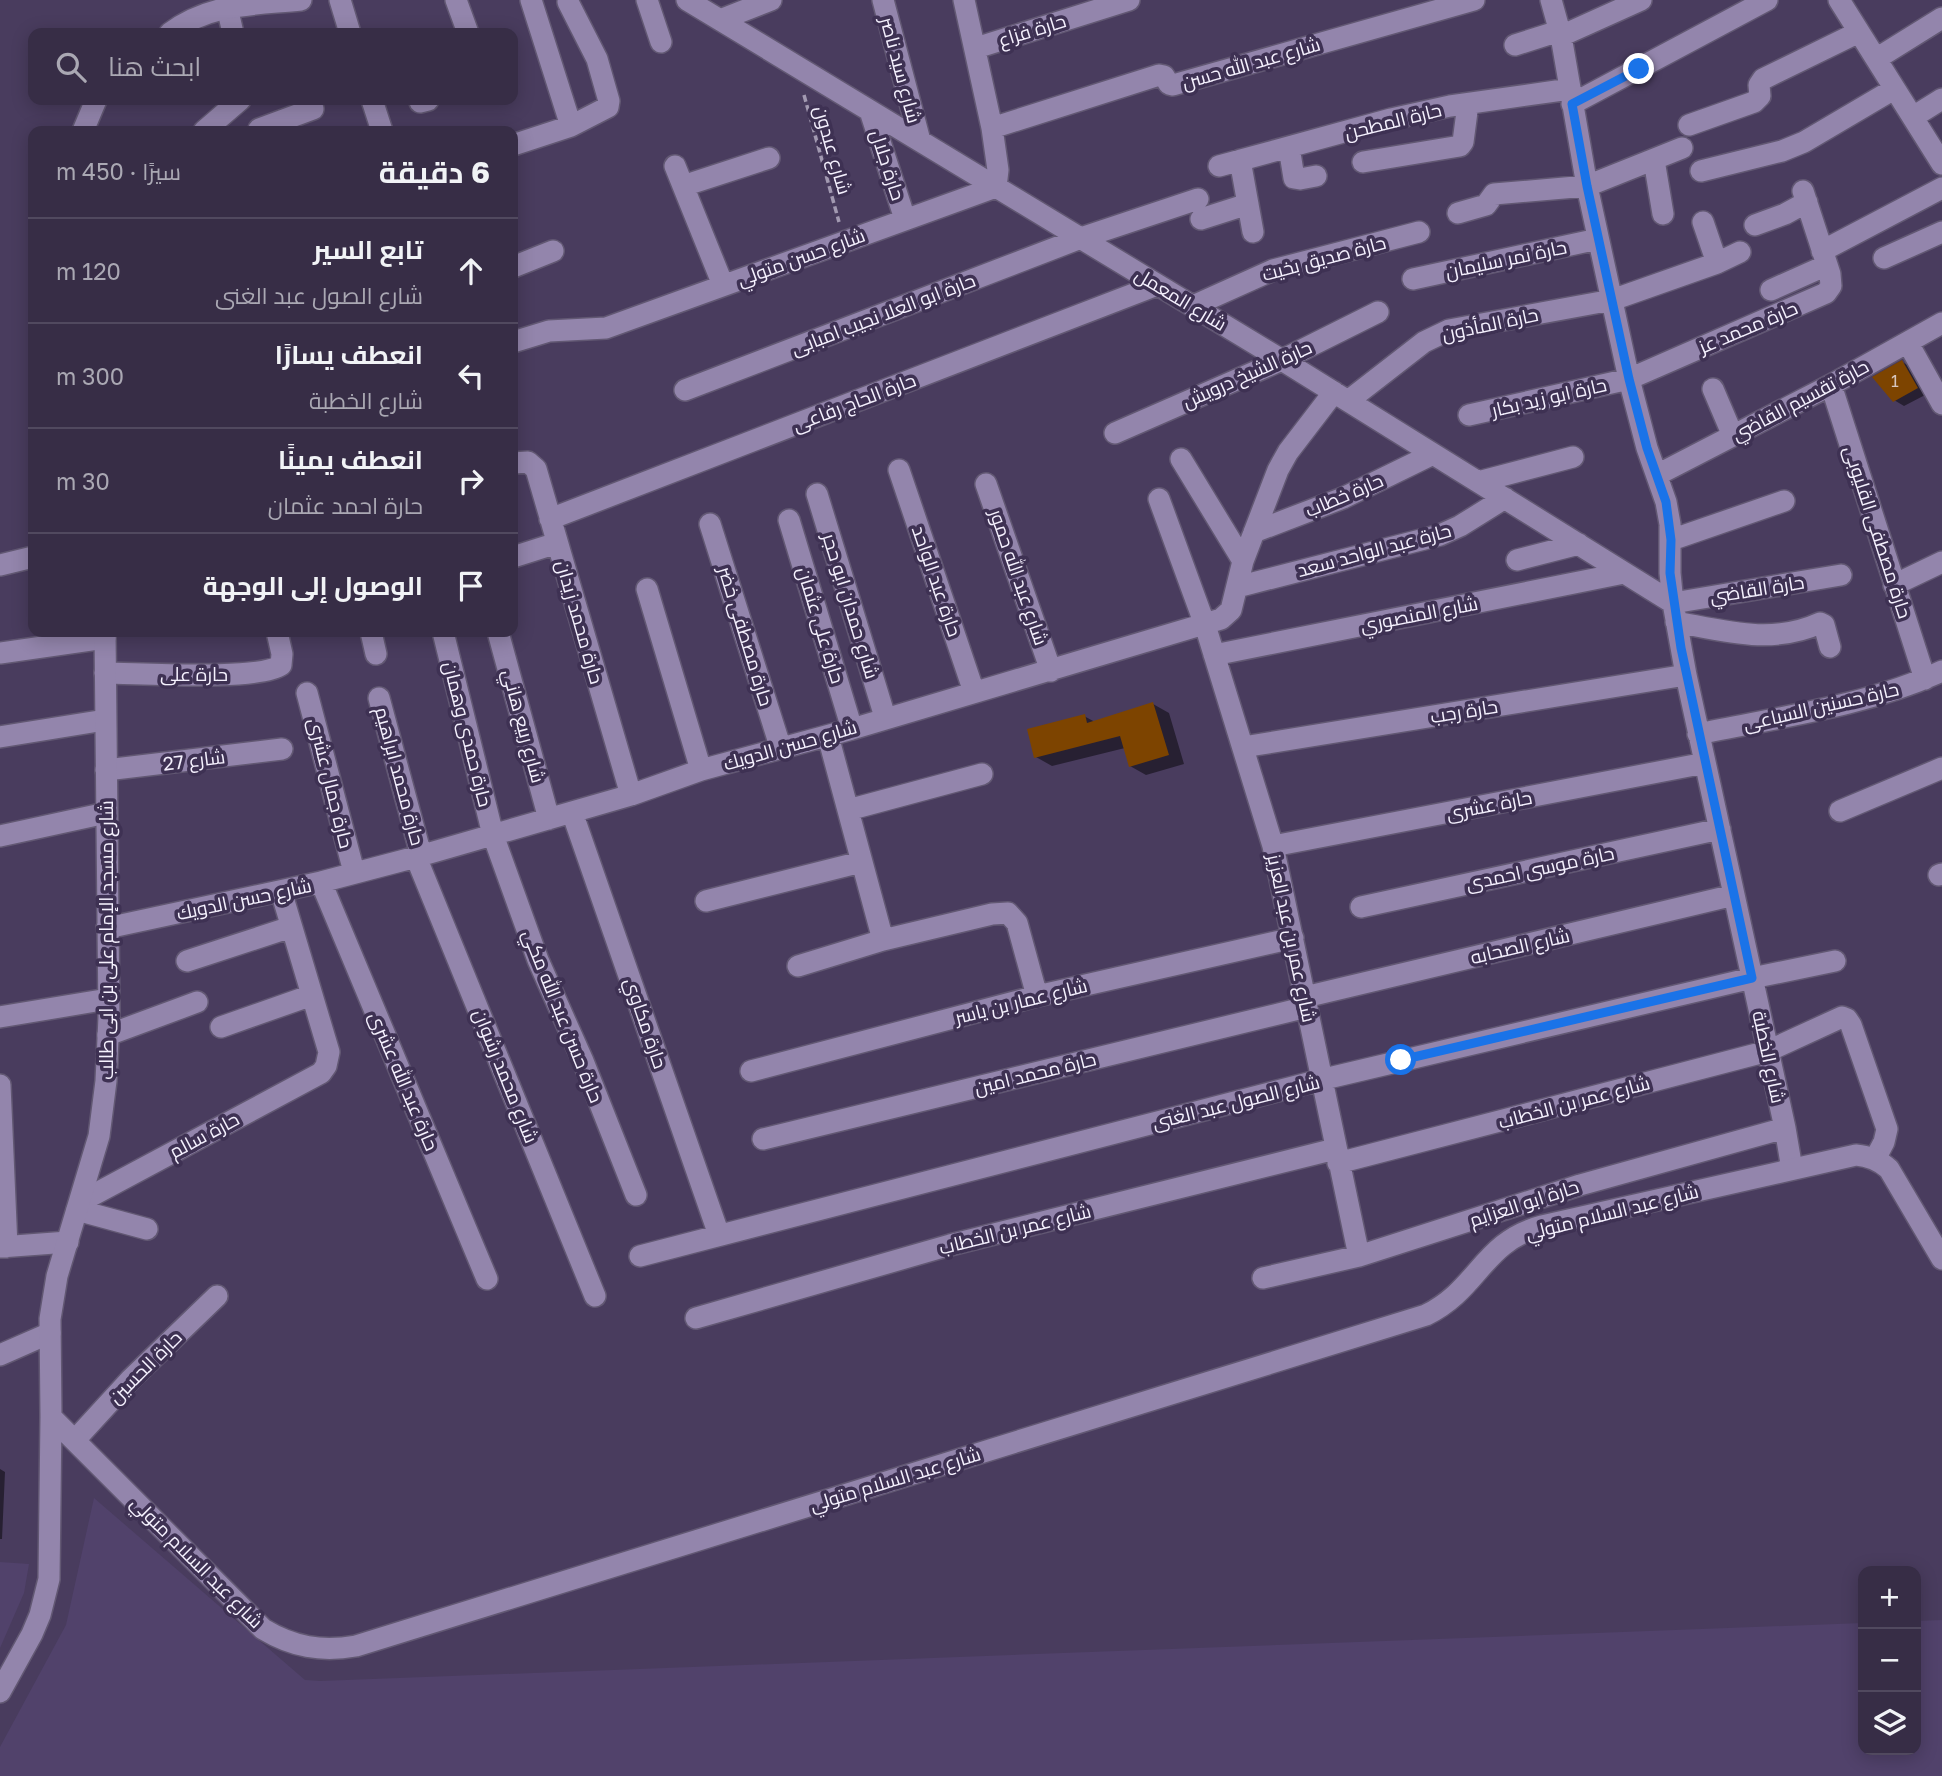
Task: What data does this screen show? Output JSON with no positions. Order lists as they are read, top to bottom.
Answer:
{
  "streets": {
    "street": [
      "حارة فزاع",
      "شارع عبد الله حسن",
      "شارع سيد ناصر",
      "حارة المطحن",
      "حارة جلال",
      "شارع حسن متولي",
      "حارة صديق بخيت",
      "حارة نمر سليمان",
      "شارع المعمل",
      "حارة ابو العلا نجيب امبابى",
      "حارة المأذون",
      "حارة محمد عز",
      "حارة الشيخ درويش",
      "حارة ابو زيد بكار",
      "حارة تقسيم القاضي",
      "حارة الحاج رفاعى",
      "حارة خطاب",
      "حارة مصطفى القليوبى",
      "حارة عبد الواحد سعد",
      "شارع عبد الله حمور",
      "حارة عبد الواحد",
      "حارة القاضي",
      "شارع حمدان ابو حجر",
      "شارع المنصوري",
      "حارة محمد زيدان",
      "حارة على عثمان",
      "حارة مصطفى خضر",
      "حارة على",
      "حارة حسنين السباعى",
      "حارة رجب",
      "شارع ربيع هاني",
      "حارة حمدى وهمان",
      "شارع حسن الدويك",
      "شارع 27",
      "حارة محمد ابراهيم",
      "حارة جمال عشرى",
      "حارة عشرى",
      "حارة موسى احمدى",
      "شارع عمر بن عبد العزيز",
      "شارع مسجد الإمام على بن ابى طالب",
      "شارع الصحابه",
      "شارع عمار بن ياسر",
      "حارة حسن عبد الله مكي",
      "حارة مكاوي",
      "شارع الخطبة",
      "حارة محمد امين",
      "شارع محمد رشوان",
      "حارة عبد الله عشرى",
      "شارع الصول عبد الغنى",
      "شارع عمر بن الخطاب",
      "حارة سالم",
      "حارة ابو العزايم",
      "شارع عبد السلام متولي",
      "حارة الحسين"
    ],
    "path": ["شارع عبدون"]
  },
  "crossings": [
    ["شارع سيد ناصر", "شارع المعمل"],
    ["حارة المطحن", "حارة ابو العلا نجيب امبابى"],
    ["حارة المطحن", "شارع الخطبة"],
    ["شارع عبدون", "شارع حسن متولي"],
    ["شارع عبدون", "شارع المعمل"],
    ["حارة جلال", "شارع حسن متولي"],
    ["حارة جلال", "شارع المعمل"],
    ["شارع حسن متولي", "شارع المعمل"],
    ["حارة صديق بخيت", "شارع المعمل"],
    ["حارة نمر سليمان", "شارع الخطبة"],
    ["شارع المعمل", "حارة ابو العلا نجيب امبابى"],
    ["شارع المعمل", "حارة المأذون"],
    ["شارع المعمل", "حارة الشيخ درويش"],
    ["شارع المعمل", "حارة الحاج رفاعى"],
    ["شارع المعمل", "حارة خطاب"],
    ["شارع المعمل", "حارة عبد الواحد سعد"],
    ["شارع المعمل", "حارة القاضي"],
    ["شارع المعمل", "شارع المنصوري"],
    ["شارع المعمل", "شارع حسن الدويك"],
    ["شارع المعمل", "شارع الخطبة"],
    ["حارة المأذون", "شارع حسن الدويك"],
    ["حارة المأذون", "شارع الخطبة"],
    ["حارة محمد عز", "حارة ابو زيد بكار"],
    ["حارة محمد عز", "شارع الخطبة"],
    ["حارة ابو زيد بكار", "شارع الخطبة"],
    ["حارة تقسيم القاضي", "حارة مصطفى القليوبى"],
    ["حارة تقسيم القاضي", "شارع الخطبة"],
    ["حارة الحاج رفاعى", "حارة محمد زيدان"],
    ["حارة خطاب", "شارع حسن الدويك"],
    ["حارة مصطفى القليوبى", "حارة حسنين السباعى"],
    ["حارة عبد الواحد سعد", "شارع حسن الدويك"],
    ["شارع عبد الله حمور", "شارع حسن الدويك"],
    ["حارة عبد الواحد", "شارع حسن الدويك"],
    ["حارة القاضي", "شارع الخطبة"],
    ["شارع حمدان ابو حجر", "شارع حسن الدويك"],
    ["شارع المنصوري", "شارع عمر بن عبد العزيز"],
    ["حارة محمد زيدان", "شارع حسن الدويك"],
    ["حارة على عثمان", "شارع حسن الدويك"],
    ["حارة مصطفى خضر", "شارع حسن الدويك"],
    ["حارة على", "شارع مسجد الإمام على بن ابى طالب"],
    ["حارة حسنين السباعى", "شارع الخطبة"],
    ["حارة رجب", "شارع عمر بن عبد العزيز"],
    ["حارة رجب", "شارع الخطبة"],
    ["شارع ربيع هاني", "شارع حسن الدويك"],
    ["حارة حمدى وهمان", "شارع حسن الدويك"],
    ["حارة حمدى وهمان", "حارة حسن عبد الله مكي"],
    ["شارع حسن الدويك", "حارة محمد ابراهيم"],
    ["شارع حسن الدويك", "حارة جمال عشرى"],
    ["شارع حسن الدويك", "شارع عمر بن عبد العزيز"],
    ["شارع حسن الدويك", "شارع مسجد الإمام على بن ابى طالب"],
    ["شارع حسن الدويك", "حارة حسن عبد الله مكي"],
    ["شارع حسن الدويك", "حارة مكاوي"],
    ["شارع حسن الدويك", "شارع محمد رشوان"],
    ["شارع حسن الدويك", "حارة عبد الله عشرى"],
    ["شارع 27", "شارع مسجد الإمام على بن ابى طالب"],
    ["حارة محمد ابراهيم", "شارع محمد رشوان"],
    ["حارة عشرى", "شارع عمر بن عبد العزيز"],
    ["حارة عشرى", "شارع الخطبة"],
    ["حارة موسى احمدى", "شارع الخطبة"],
    ["شارع عمر بن عبد العزيز", "شارع الصحابه"],
    ["شارع عمر بن عبد العزيز", "شارع عمار بن ياسر"],
    ["شارع عمر بن عبد العزيز", "حارة محمد امين"],
    ["شارع عمر بن عبد العزيز", "شارع الصول عبد الغنى"],
    ["شارع عمر بن عبد العزيز", "شارع عمر بن الخطاب"],
    ["شارع عمر بن عبد العزيز", "حارة ابو العزايم"],
    ["شارع مسجد الإمام على بن ابى طالب", "حارة سالم"],
    ["شارع مسجد الإمام على بن ابى طالب", "شارع عبد السلام متولي"],
    ["شارع الصحابه", "شارع الخطبة"],
    ["شارع الصحابه", "حارة محمد امين"],
    ["حارة مكاوي", "شارع الصول عبد الغنى"],
    ["شارع الخطبة", "شارع الصول عبد الغنى"],
    ["شارع الخطبة", "شارع عمر بن الخطاب"],
    ["شارع الخطبة", "حارة ابو العزايم"],
    ["شارع الخطبة", "شارع عبد السلام متولي"],
    ["شارع عمر بن الخطاب", "شارع عبد السلام متولي"],
    ["شارع عبد السلام متولي", "حارة الحسين"]
  ],
  "house_numbers": ["1"],
  "page": {
    "search": "ابحث هنا",
    "heading": ["6 دقيقة", "سيرًا · 450 m"],
    "list": [
      ["تابع السير", "شارع الصول عبد الغنى", "120 m"],
      ["انعطف يسارًا", "شارع الخطبة", "300 m"],
      ["انعطف يمينًا", "حارة احمد عثمان", "30 m"],
      "الوصول إلى الوجهة"
    ],
    "map_buttons": ["+", "−"]
  }
}
